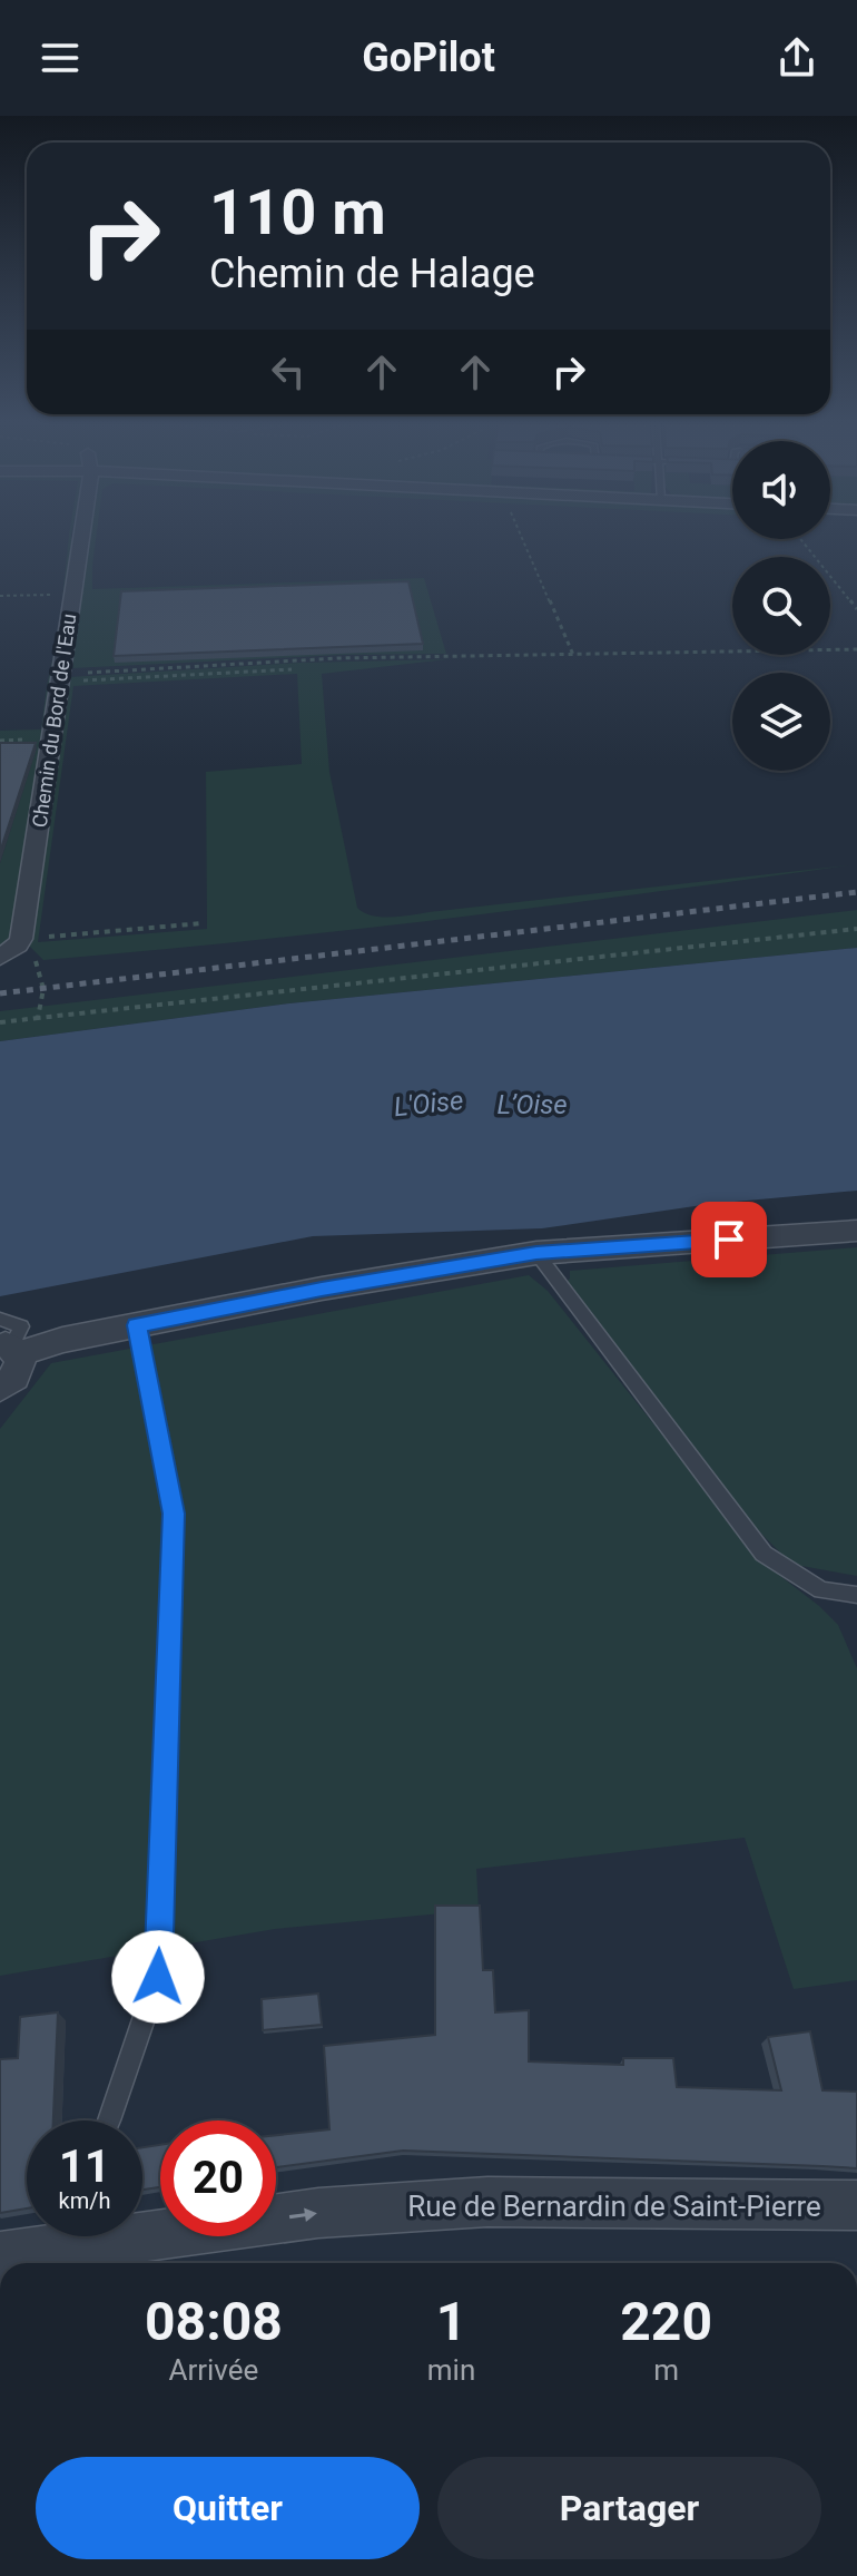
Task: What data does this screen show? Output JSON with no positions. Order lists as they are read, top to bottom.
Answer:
{
  "streets": {
    "street": ["Chemin du Bord de l'Eau", "Rue de Bernardin de Saint-Pierre"]
  },
  "one_way": ["Rue de Bernardin de Saint-Pierre"],
  "water": ["L'Oise", "L’Oise"],
  "page": {
    "header": "GoPilot",
    "turn": ["110 m", "Chemin de Halage"],
    "speed": "11 km/h",
    "limit": "20",
    "eta": [
      "08:08",
      "Arrivée",
      "1",
      "min",
      "220",
      "m"
    ],
    "buttons": ["Quitter", "Partager"]
  }
}
